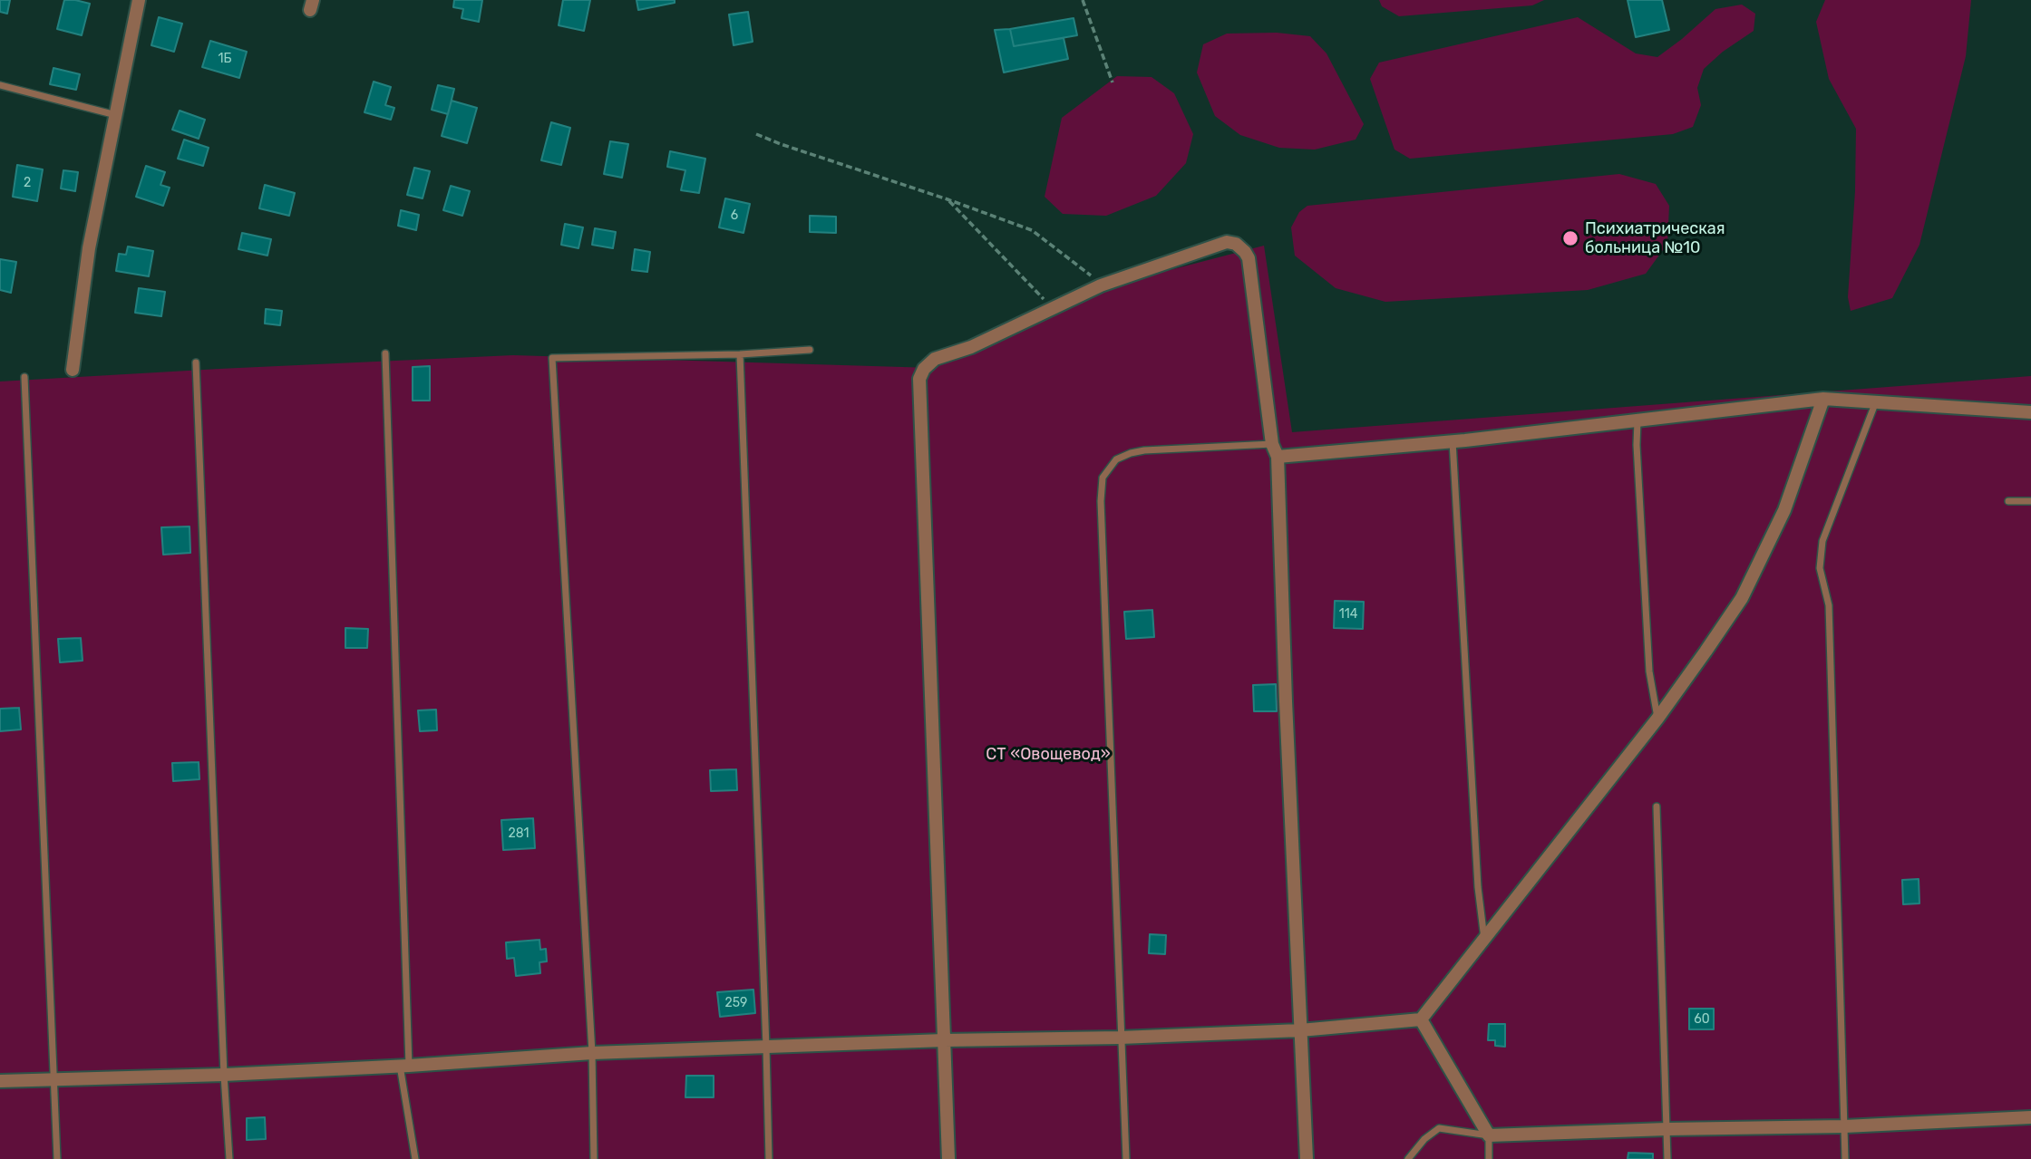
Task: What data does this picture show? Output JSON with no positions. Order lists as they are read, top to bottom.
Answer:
{
  "parks": ["СТ «Овощевод»"],
  "places": ["Психиатрическая больница №10"],
  "house_numbers": [
    "1Б",
    "2",
    "6",
    "114",
    "281",
    "259",
    "60"
  ]
}
